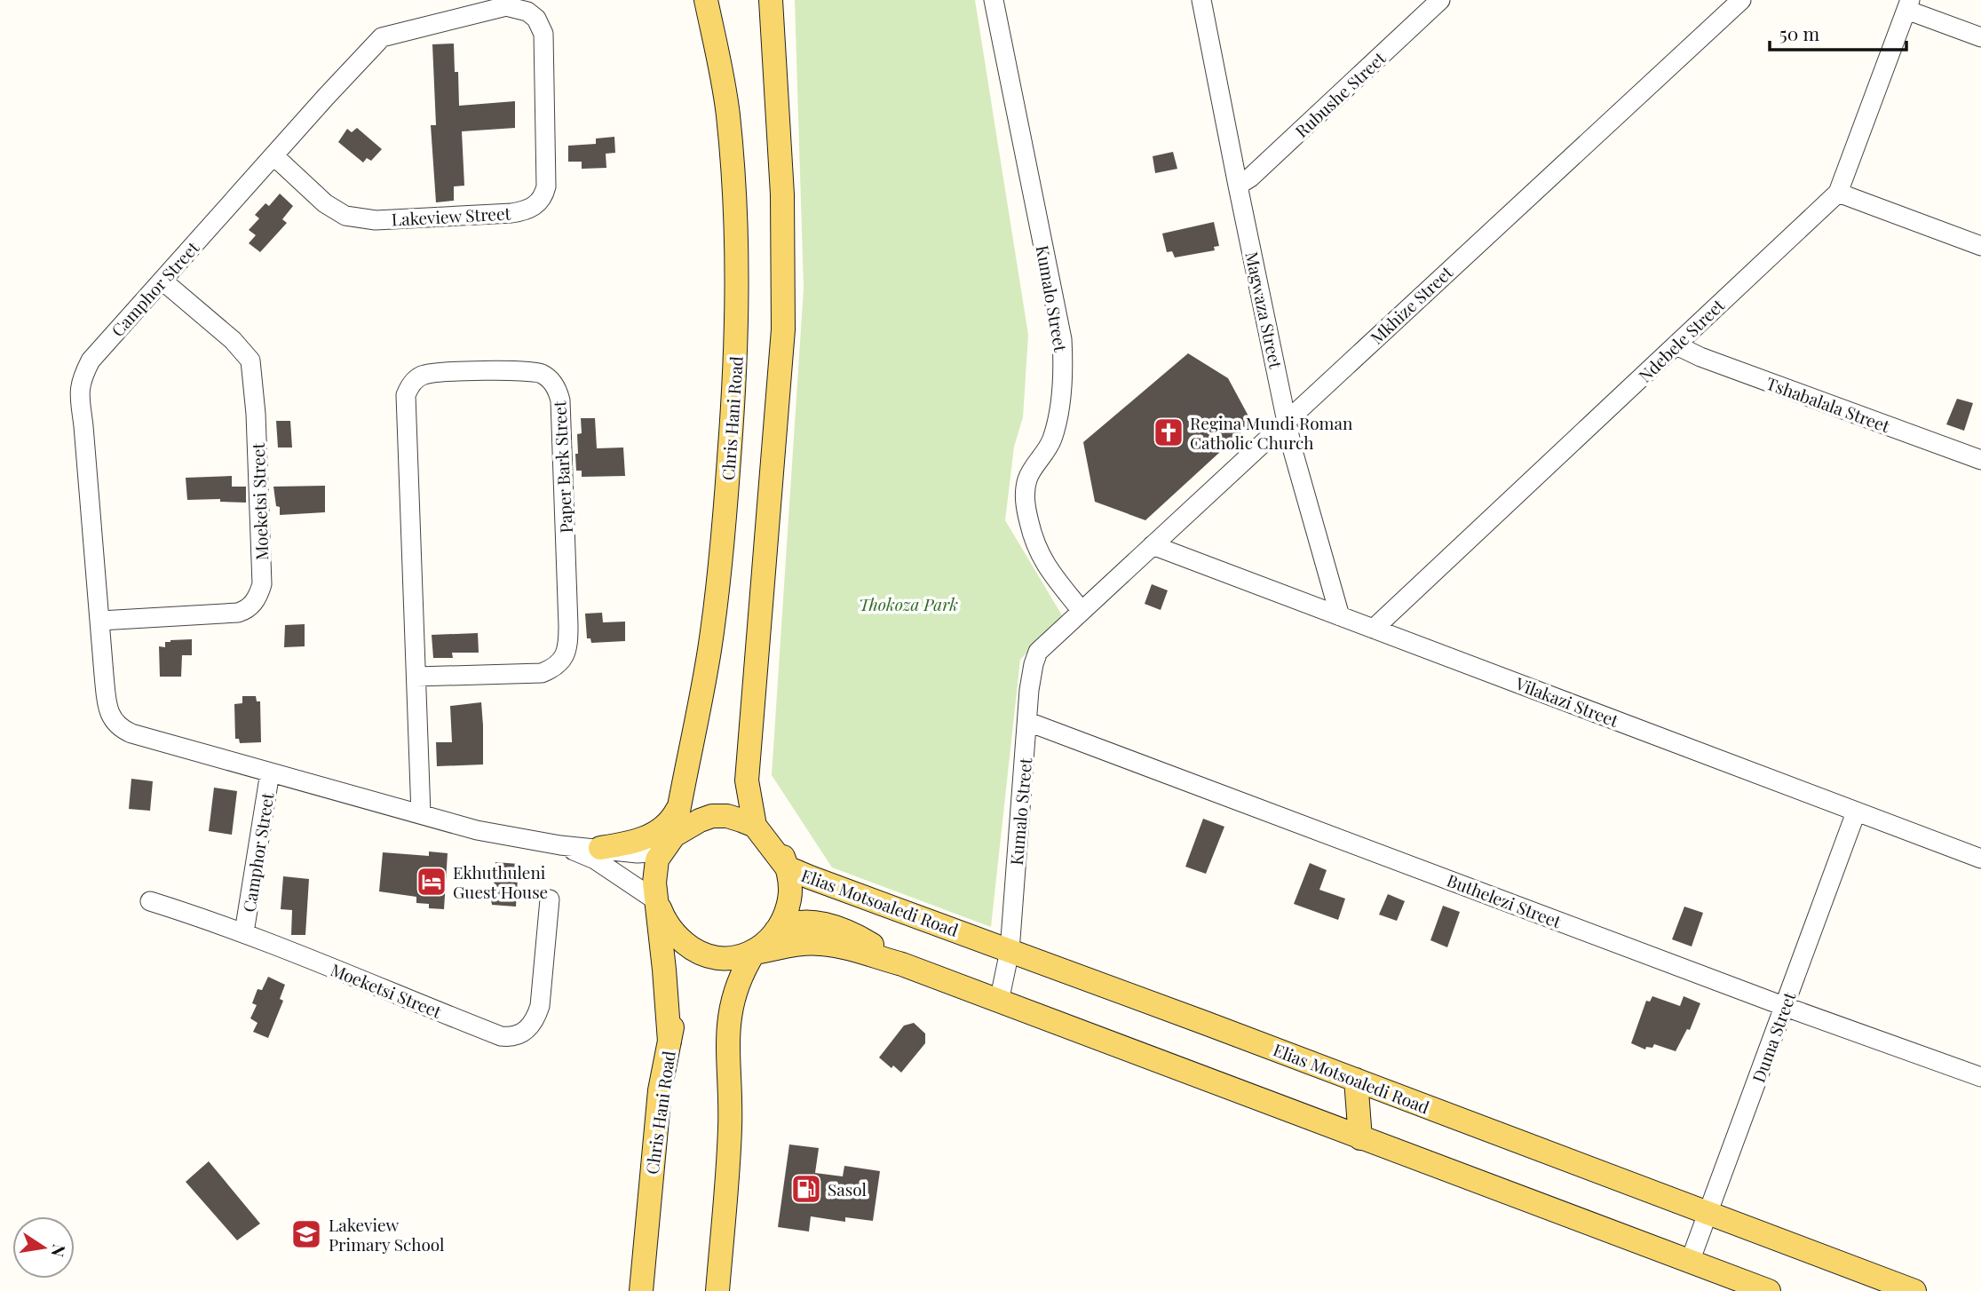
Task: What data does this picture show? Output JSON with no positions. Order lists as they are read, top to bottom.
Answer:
{
  "streets": {
    "main road": ["Chris Hani Road", "Elias Motsoaledi Road"],
    "street": [
      "Rubushe Street",
      "Lakeview Street",
      "Camphor Street",
      "Kumalo Street",
      "Mkhize Street",
      "Magwaza Street",
      "Ndebele Street",
      "Tshabalala Street",
      "Paper Bark Street",
      "Moeketsi Street",
      "Vilakazi Street",
      "Buthelezi Street",
      "Duma Street"
    ]
  },
  "crossings": [
    ["Rubushe Street", "Magwaza Street"],
    ["Lakeview Street", "Camphor Street"],
    ["Camphor Street", "Moeketsi Street"],
    ["Kumalo Street", "Mkhize Street"],
    ["Kumalo Street", "Buthelezi Street"],
    ["Kumalo Street", "Elias Motsoaledi Road"],
    ["Mkhize Street", "Magwaza Street"],
    ["Mkhize Street", "Vilakazi Street"],
    ["Magwaza Street", "Vilakazi Street"],
    ["Ndebele Street", "Tshabalala Street"],
    ["Ndebele Street", "Vilakazi Street"],
    ["Chris Hani Road", "Elias Motsoaledi Road"],
    ["Vilakazi Street", "Duma Street"],
    ["Buthelezi Street", "Duma Street"],
    ["Elias Motsoaledi Road", "Duma Street"]
  ],
  "parks": ["Thokoza Park"],
  "places": {
    "church": ["Regina Mundi Roman Catholic Church"],
    "hotel": ["Ekhuthuleni Guest House"],
    "fuel station": ["Sasol"],
    "school or university": ["Lakeview Primary School"]
  },
  "scale_bar": "50 m",
  "north": "right"
}
